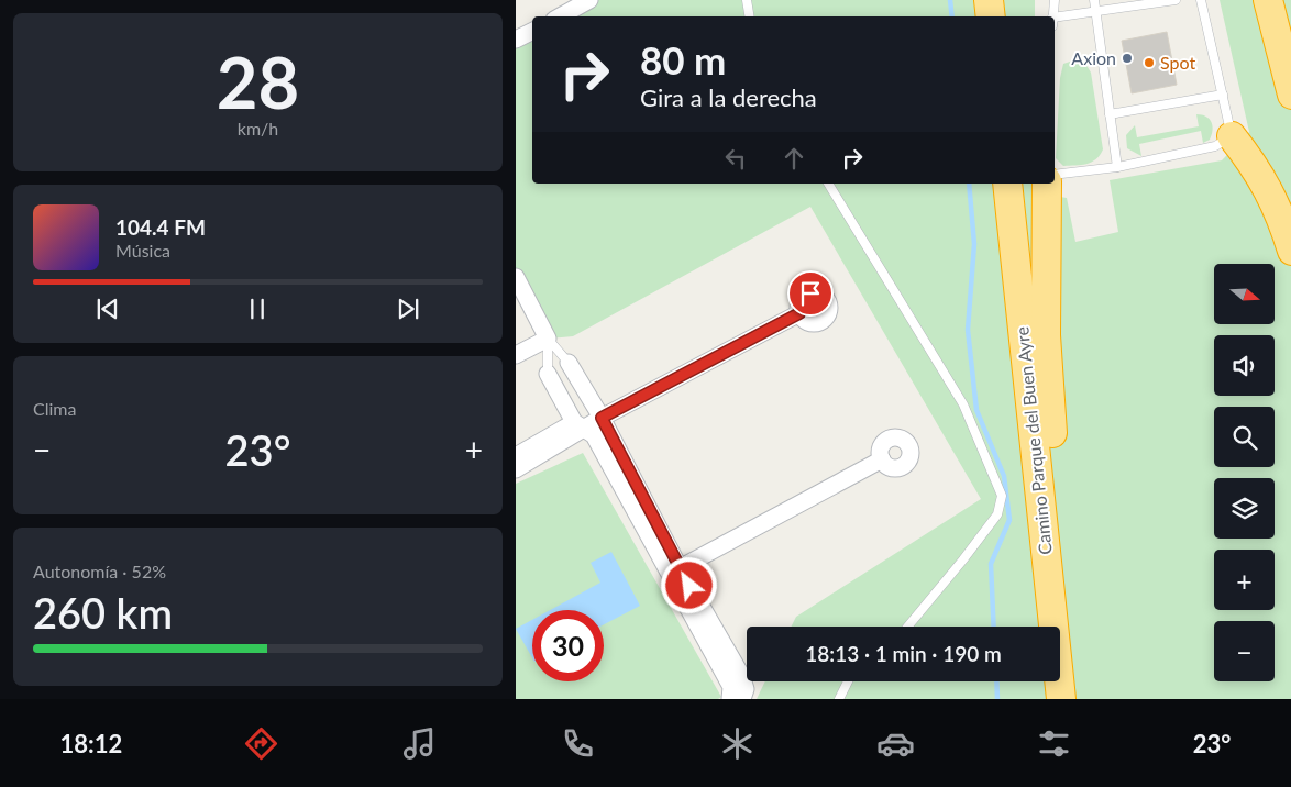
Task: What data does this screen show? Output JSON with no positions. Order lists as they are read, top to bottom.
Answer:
{
  "streets": {
    "highway": ["Camino Parque del Buen Ayre"]
  },
  "places": ["Axion", "Spot"],
  "north": "right",
  "page": {
    "tile": [
      ["28", "km/h"],
      "Clima",
      ["Autonomía · 52%", "260 km"]
    ],
    "turn": ["80 m", "Gira a la derecha"],
    "song": ["104.4 FM", "Música"],
    "map_buttons": ["+", "−"],
    "heat": ["−", "23°", "+"],
    "limit": "30",
    "trip": "18:13 · 1 min · 190 m",
    "tabs": ["18:12", "23°"]
  }
}
